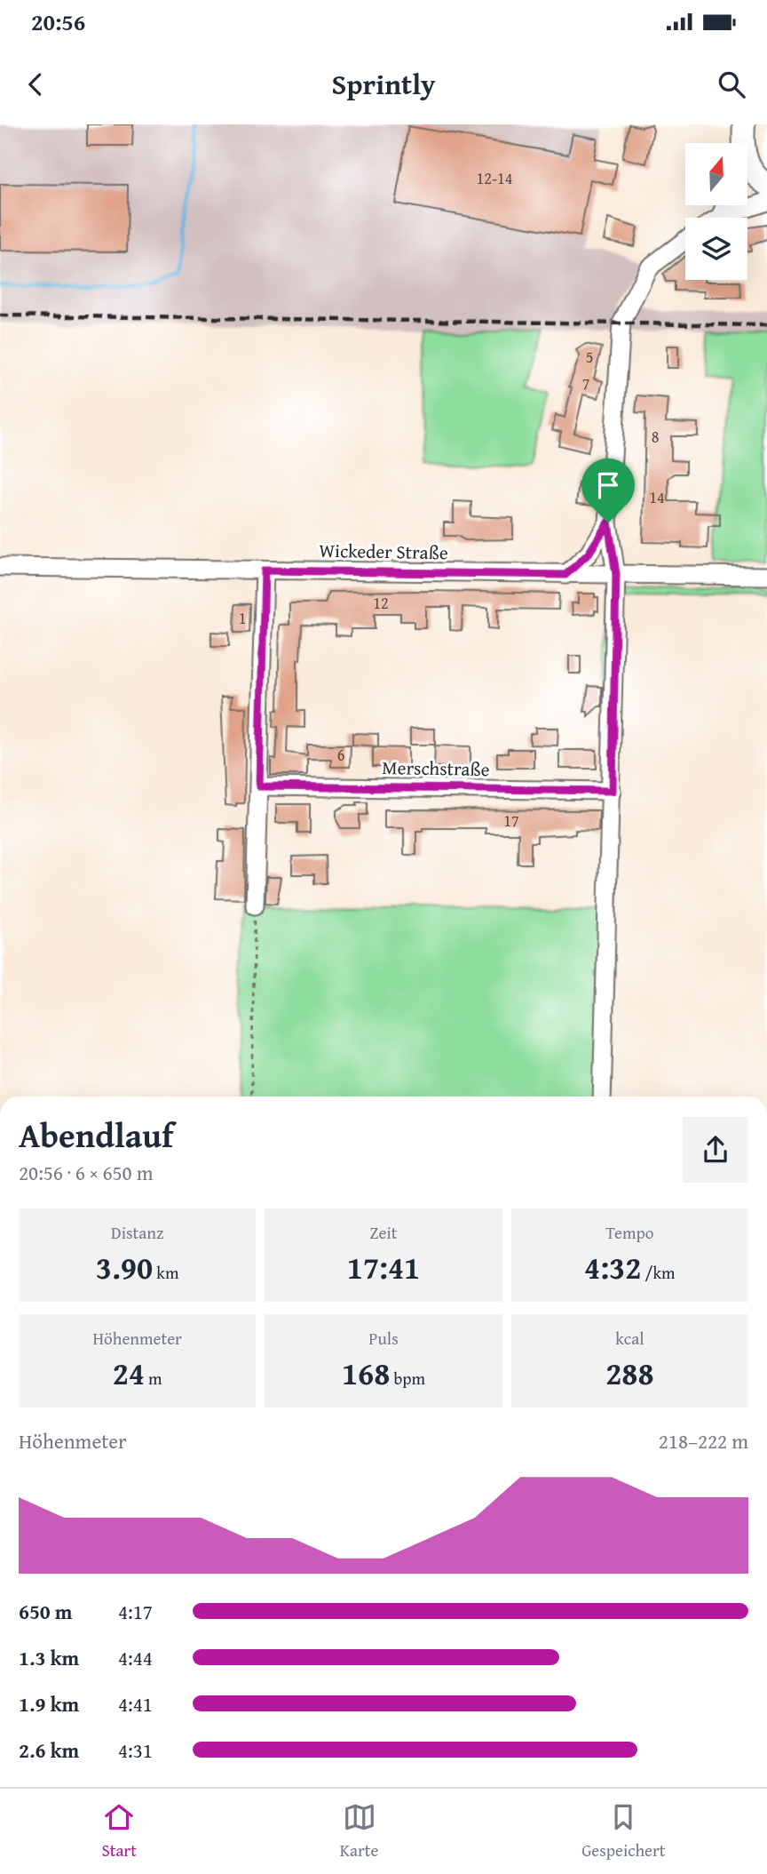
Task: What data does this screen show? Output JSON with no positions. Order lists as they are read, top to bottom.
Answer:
{
  "streets": {
    "street": ["Wickeder Straße", "Merschstraße"]
  },
  "house_numbers": [
    "12-14",
    "5",
    "7",
    "8",
    "14",
    "12",
    "1",
    "6",
    "17"
  ],
  "north": "top",
  "page": {
    "status": "20:56",
    "header": "Sprintly",
    "heading": ["Abendlauf", "20:56 · 6 × 650 m"],
    "stats": [
      ["Distanz", "3.90 km"],
      ["Zeit", "17:41"],
      ["Tempo", "4:32 /km"],
      ["Höhenmeter", "24 m"],
      ["Puls", "168 bpm"],
      ["kcal", "288"]
    ],
    "chart": ["Höhenmeter", "218–222 m"],
    "list": [
      {
        "name": "650 m",
        "note": "4:17"
      },
      {
        "name": "1.3 km",
        "note": "4:44"
      },
      {
        "name": "1.9 km",
        "note": "4:41"
      },
      {
        "name": "2.6 km",
        "note": "4:31"
      }
    ],
    "tabs": ["Start", "Karte", "Gespeichert"]
  }
}
